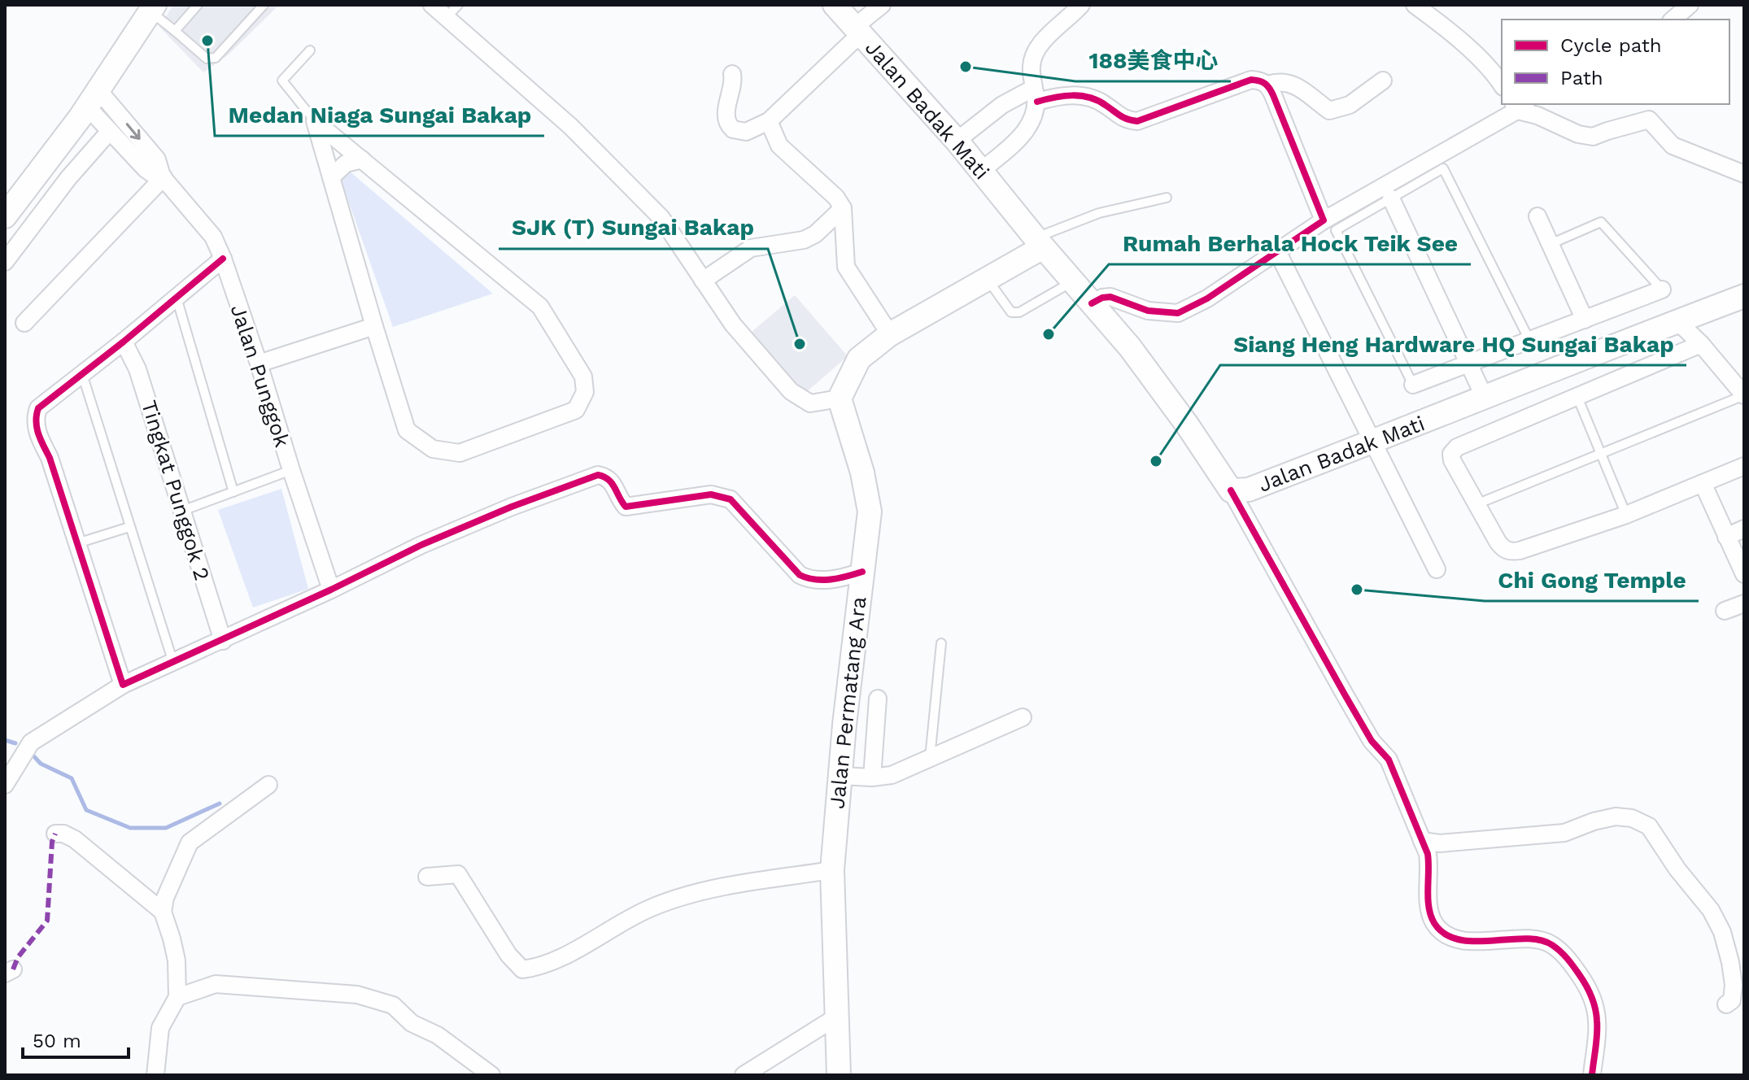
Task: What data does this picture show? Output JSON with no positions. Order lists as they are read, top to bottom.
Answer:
{
  "streets": {
    "main road": ["Jalan Badak Mati", "Jalan Permatang Ara"],
    "street": ["Jalan Punggok", "Tingkat Punggok 2"]
  },
  "places": [
    "Medan Niaga Sungai Bakap",
    "188美食中心",
    "Rumah Berhala Hock Teik See",
    "SJK (T) Sungai Bakap",
    "Siang Heng Hardware HQ Sungai Bakap",
    "Chi Gong Temple"
  ],
  "legend": ["Cycle path", "Path"],
  "scale_bar": "50 m"
}
